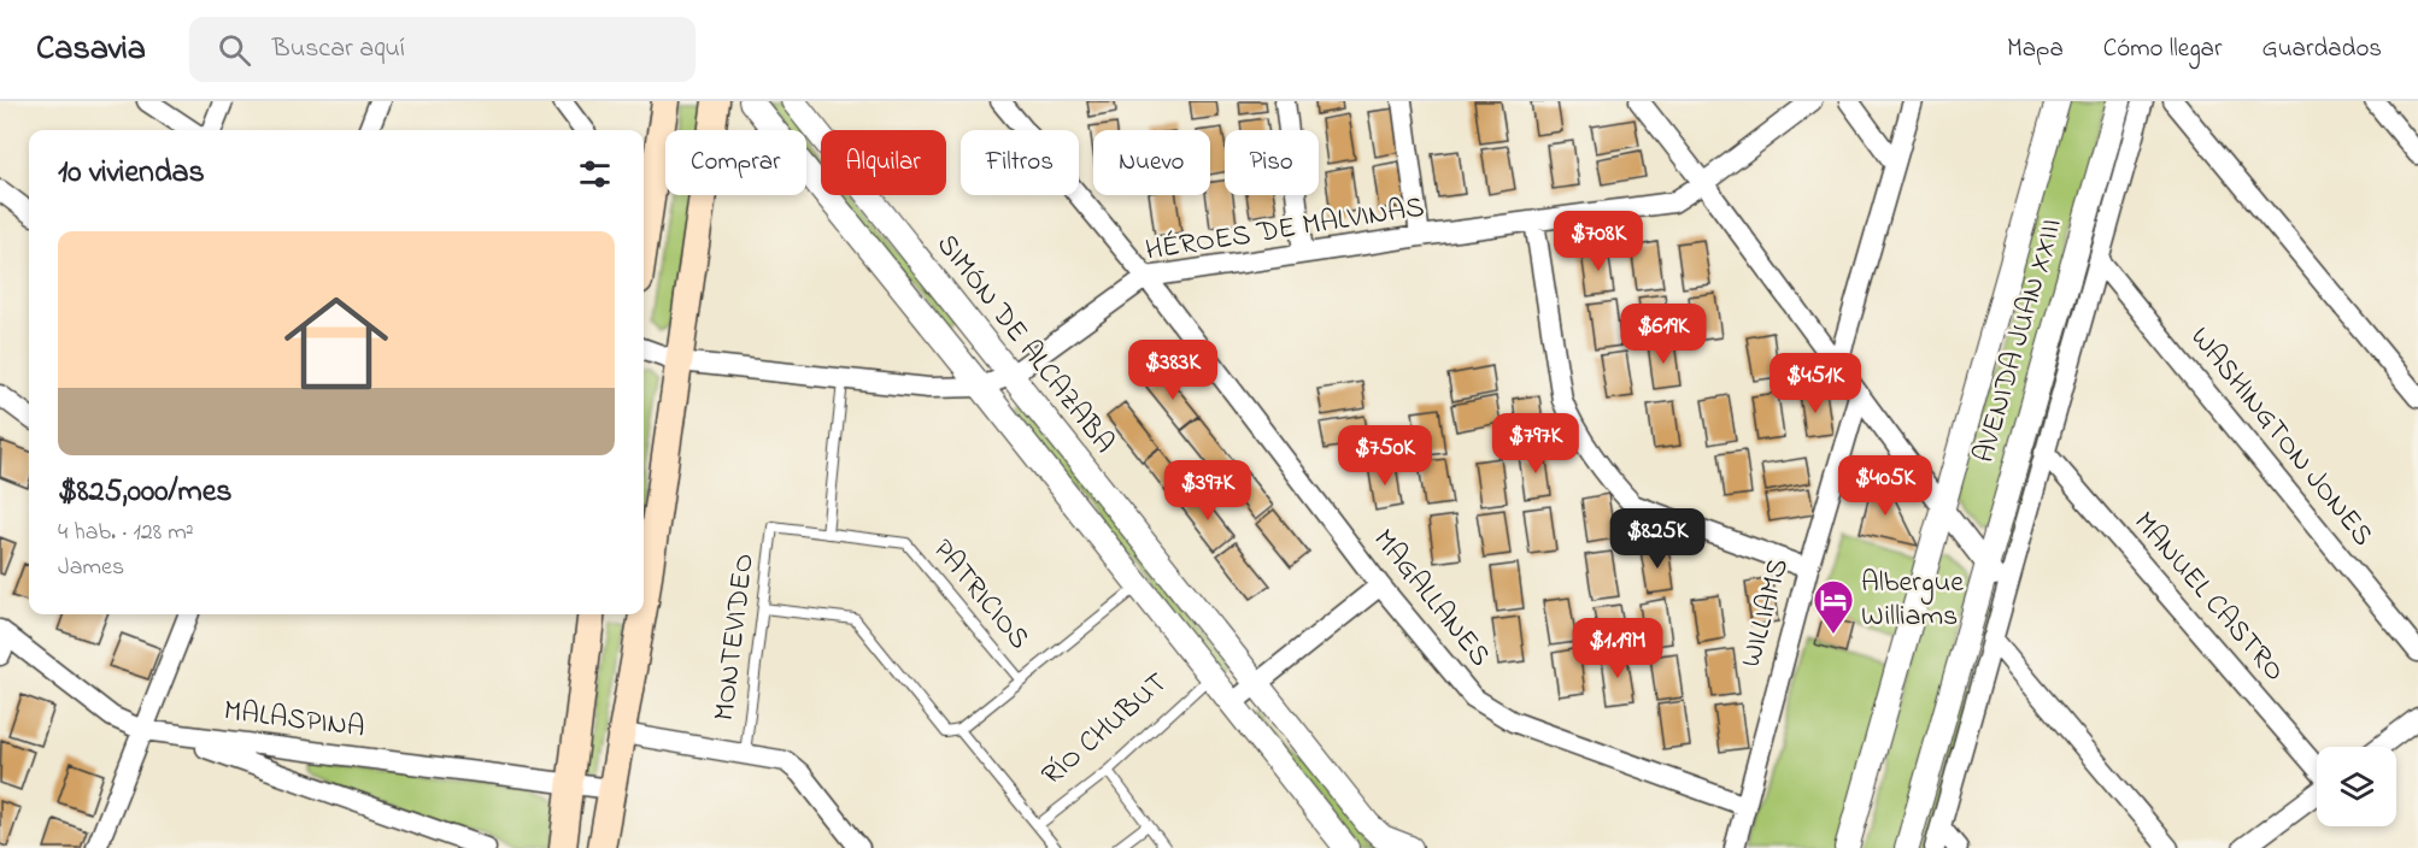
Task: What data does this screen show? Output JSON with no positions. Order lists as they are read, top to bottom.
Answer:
{
  "streets": {
    "street": [
      "HÉROES DE MALVINAS",
      "AVENIDA JUAN XXIII",
      "SIMÓN DE ALCAZABA",
      "WASHINGTON JONES",
      "MANUEL CASTRO",
      "MAGALLANES",
      "WILLIAMS",
      "MALASPINA"
    ],
    "lane": ["PATRICIOS", "MONTEVIDEO", "RÍO CHUBUT"]
  },
  "crossings": [
    ["HÉROES DE MALVINAS", "SIMÓN DE ALCAZABA"],
    ["HÉROES DE MALVINAS", "MAGALLANES"],
    ["AVENIDA JUAN XXIII", "WASHINGTON JONES"],
    ["AVENIDA JUAN XXIII", "MANUEL CASTRO"],
    ["SIMÓN DE ALCAZABA", "RÍO CHUBUT"],
    ["PATRICIOS", "MONTEVIDEO"],
    ["MAGALLANES", "WILLIAMS"]
  ],
  "places": {
    "hotel": ["Albergue Williams"]
  },
  "page": {
    "header": "Casavia",
    "search": "Buscar aquí",
    "nav": ["Mapa", "Cómo llegar", "Guardados"],
    "chip": [
      "Comprar",
      "Alquilar",
      "Filtros",
      "Nuevo",
      "Piso"
    ],
    "heading": "10 viviendas",
    "price": [
      "$708K",
      "$619K",
      "$383K",
      "$451K",
      "$797K",
      "$750K",
      "$405K",
      "$397K",
      "$825K",
      "$1.19M"
    ],
    "list": [
      {
        "name": "$825,000/mes",
        "note": "4 hab. · 128 m² · James"
      }
    ]
  }
}
